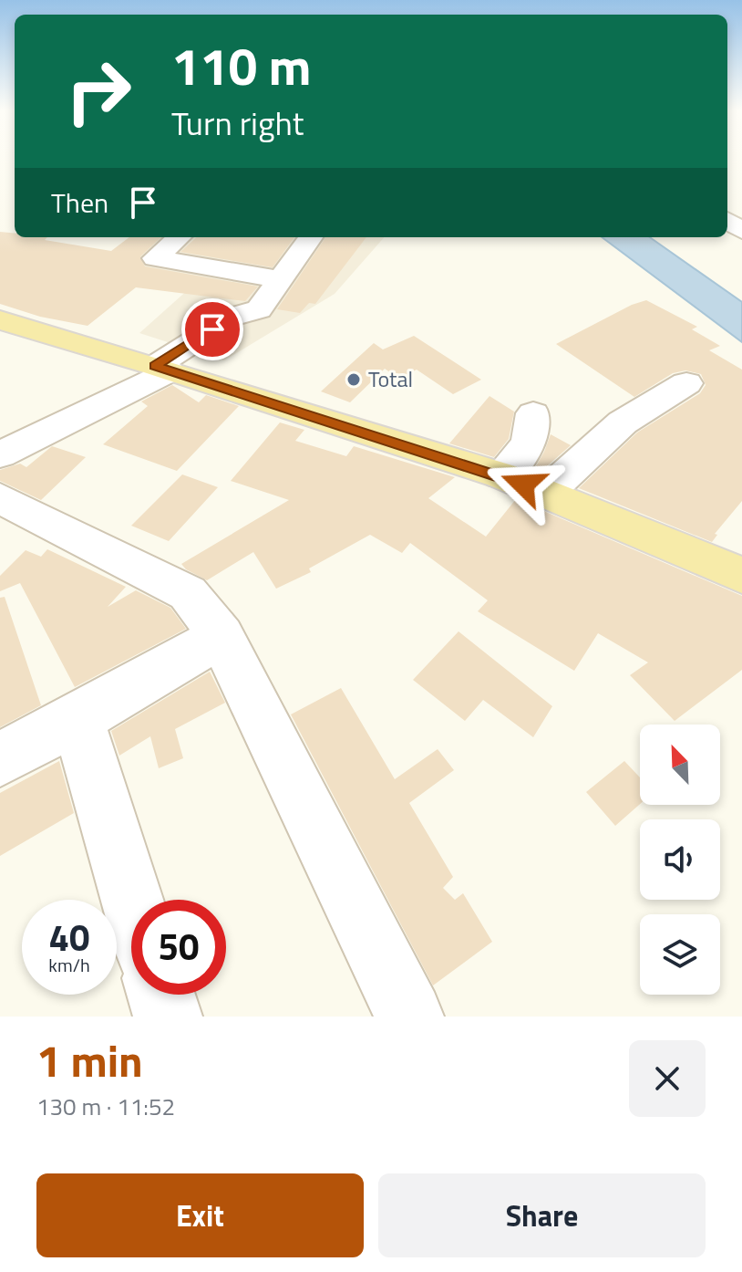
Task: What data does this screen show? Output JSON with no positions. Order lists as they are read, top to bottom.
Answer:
{
  "places": ["Total"],
  "north": "top left",
  "page": {
    "turn": ["110 m", "Turn right"],
    "then": "Then",
    "speed": "40 km/h",
    "limit": "50",
    "heading": ["1 min", "130 m · 11:52"],
    "buttons": ["Exit", "Share"]
  }
}
